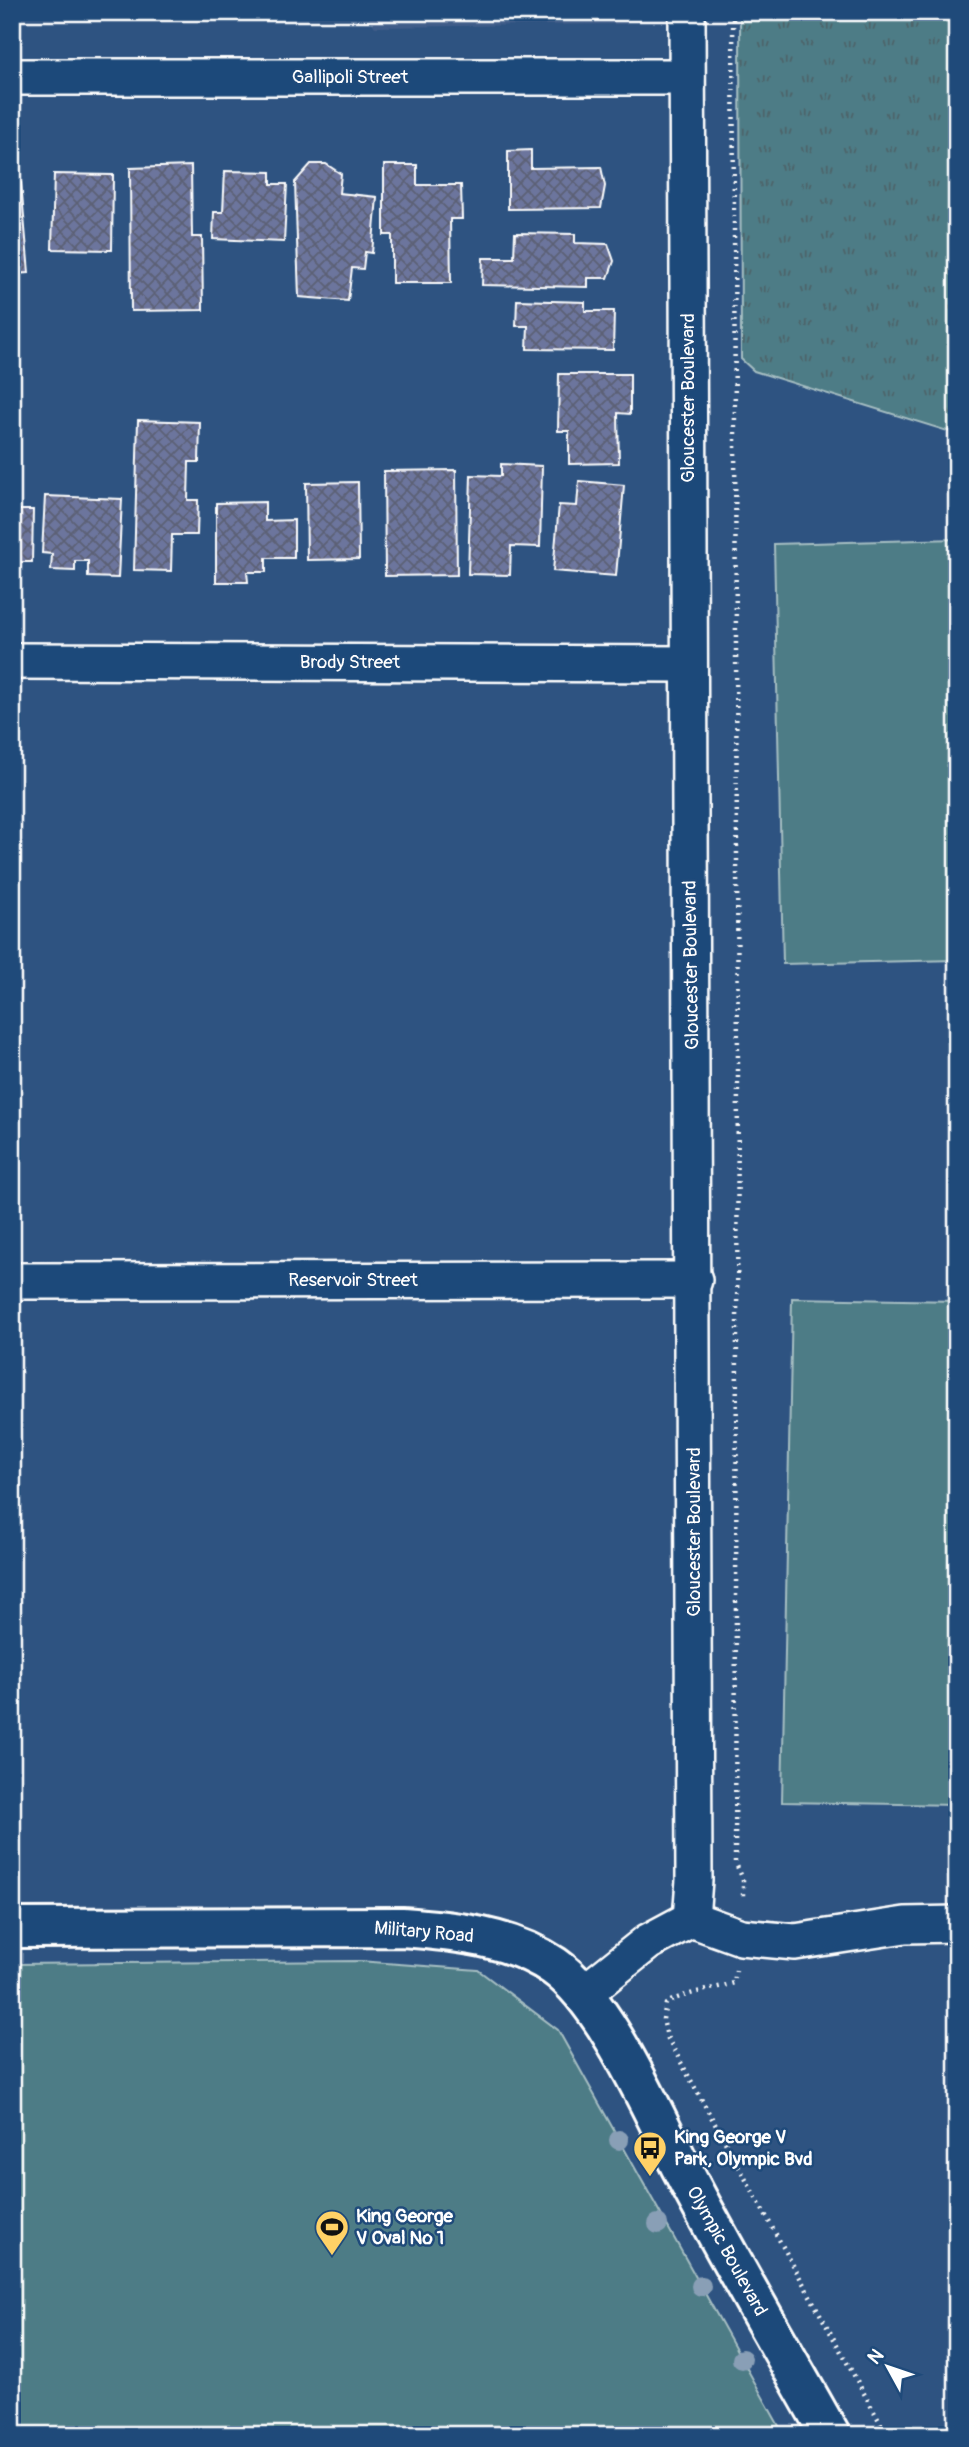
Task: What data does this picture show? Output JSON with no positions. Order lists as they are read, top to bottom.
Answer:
{
  "streets": {
    "main road": ["Military Road", "Olympic Boulevard"],
    "street": [
      "Gallipoli Street",
      "Gloucester Boulevard",
      "Brody Street",
      "Reservoir Street"
    ]
  },
  "crossings": [
    ["Gallipoli Street", "Gloucester Boulevard"],
    ["Gloucester Boulevard", "Brody Street"],
    ["Gloucester Boulevard", "Reservoir Street"],
    ["Military Road", "Olympic Boulevard"]
  ],
  "places": {
    "bus stop": ["King George V Park, Olympic Bvd"],
    "sports": ["King George V Oval No 1"]
  },
  "north": "top left"
}
